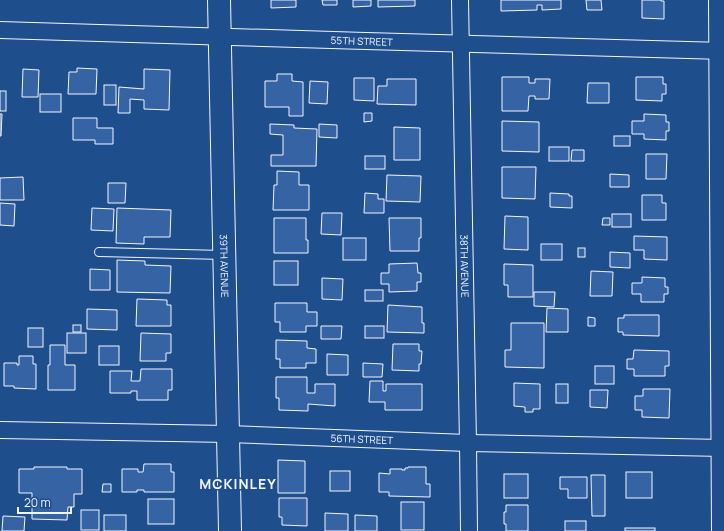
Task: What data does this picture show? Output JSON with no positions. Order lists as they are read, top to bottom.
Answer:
{
  "streets": {
    "main road": ["39TH AVENUE"],
    "street": ["55TH STREET", "38TH AVENUE", "56TH STREET"]
  },
  "crossings": [
    ["55TH STREET", "39TH AVENUE"],
    ["55TH STREET", "38TH AVENUE"],
    ["39TH AVENUE", "56TH STREET"],
    ["38TH AVENUE", "56TH STREET"]
  ],
  "districts": ["MCKINLEY"],
  "scale_bar": "20 m"
}
